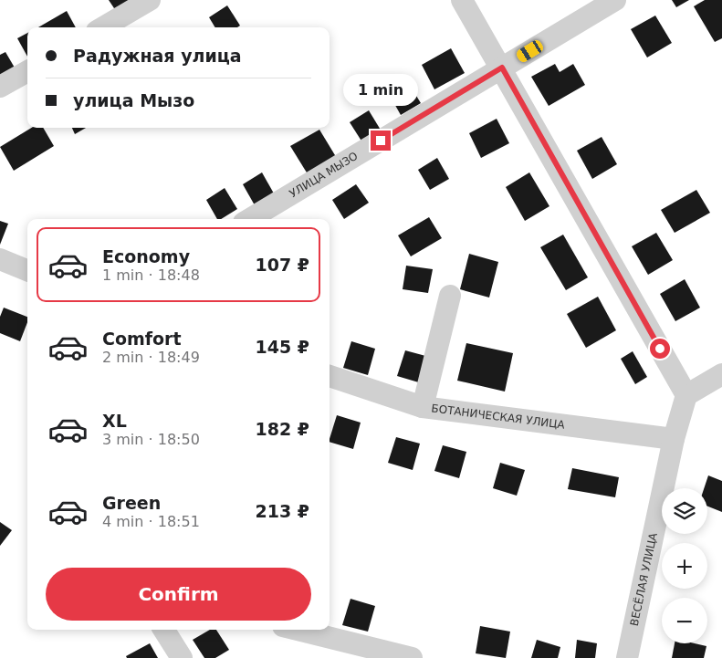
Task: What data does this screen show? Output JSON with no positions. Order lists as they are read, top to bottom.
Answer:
{
  "streets": {
    "street": ["УЛИЦА МЫЗО", "БОТАНИЧЕСКАЯ УЛИЦА", "ВЕСЁЛАЯ УЛИЦА"]
  },
  "crossings": [
    ["БОТАНИЧЕСКАЯ УЛИЦА", "ВЕСЁЛАЯ УЛИЦА"]
  ],
  "page": {
    "banner": ["Радужная улица", "улица Мызо"],
    "bubble": "1 min",
    "list": [
      {
        "name": "Economy",
        "note": "1 min · 18:48",
        "value": "107 ₽"
      },
      {
        "name": "Comfort",
        "note": "2 min · 18:49",
        "value": "145 ₽"
      },
      {
        "name": "XL",
        "note": "3 min · 18:50",
        "value": "182 ₽"
      },
      {
        "name": "Green",
        "note": "4 min · 18:51",
        "value": "213 ₽"
      }
    ],
    "map_buttons": ["+", "−"],
    "buttons": "Confirm"
  }
}
